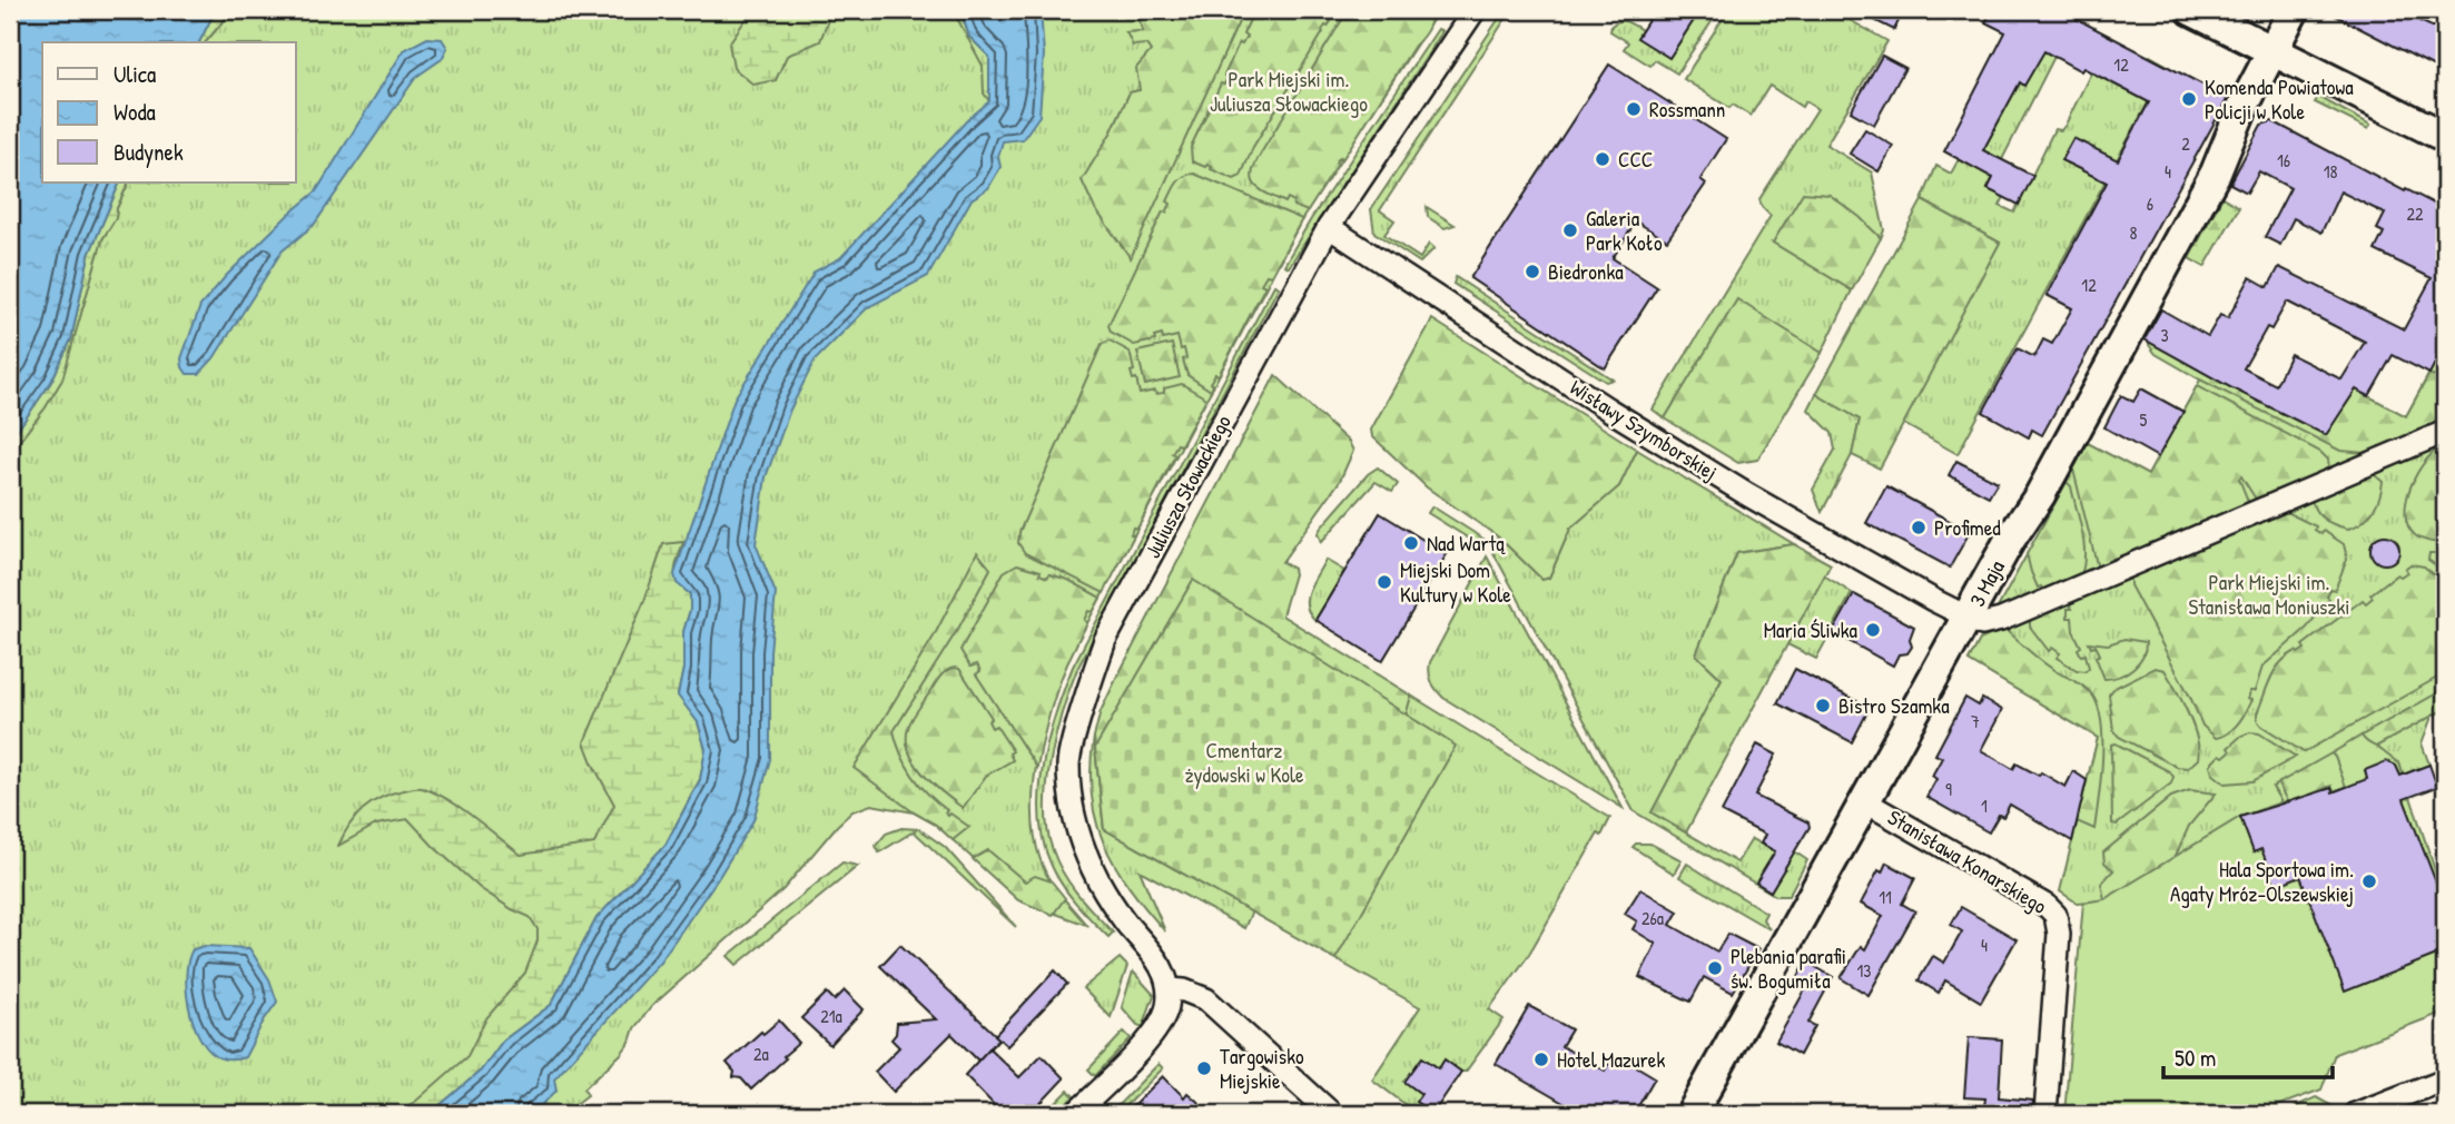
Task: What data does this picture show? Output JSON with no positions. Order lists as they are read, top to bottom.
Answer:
{
  "streets": {
    "street": [
      "Wisławy Szymborskiej",
      "Juliusza Słowackiego",
      "3 Maja",
      "Stanisława Konarskiego"
    ]
  },
  "crossings": [
    ["Wisławy Szymborskiej", "Juliusza Słowackiego"],
    ["Wisławy Szymborskiej", "3 Maja"],
    ["3 Maja", "Stanisława Konarskiego"]
  ],
  "parks": ["Park Miejski im. Juliusza Słowackiego", "Park Miejski im. Stanisława Moniuszki", "Cmentarz żydowski w Kole"],
  "places": [
    "Komenda Powiatowa Policji w Kole",
    "Rossmann",
    "CCC",
    "Galeria Park Koło",
    "Biedronka",
    "Profimed",
    "Nad Wartą",
    "Miejski Dom Kultury w Kole",
    "Maria Śliwka",
    "Bistro Szamka",
    "Hala Sportowa im. Agaty Mróz-Olszewskiej",
    "Plebania parafii św. Bogumiła",
    "Hotel Mazurek",
    "Targowisko Miejskie"
  ],
  "house_numbers": [
    "12",
    "2",
    "16",
    "4",
    "18",
    "6",
    "22",
    "8",
    "12",
    "3",
    "5",
    "7",
    "9",
    "1",
    "11",
    "26a",
    "4",
    "13",
    "21a",
    "2a"
  ],
  "legend": ["Ulica", "Woda", "Budynek"],
  "scale_bar": "50 m"
}
